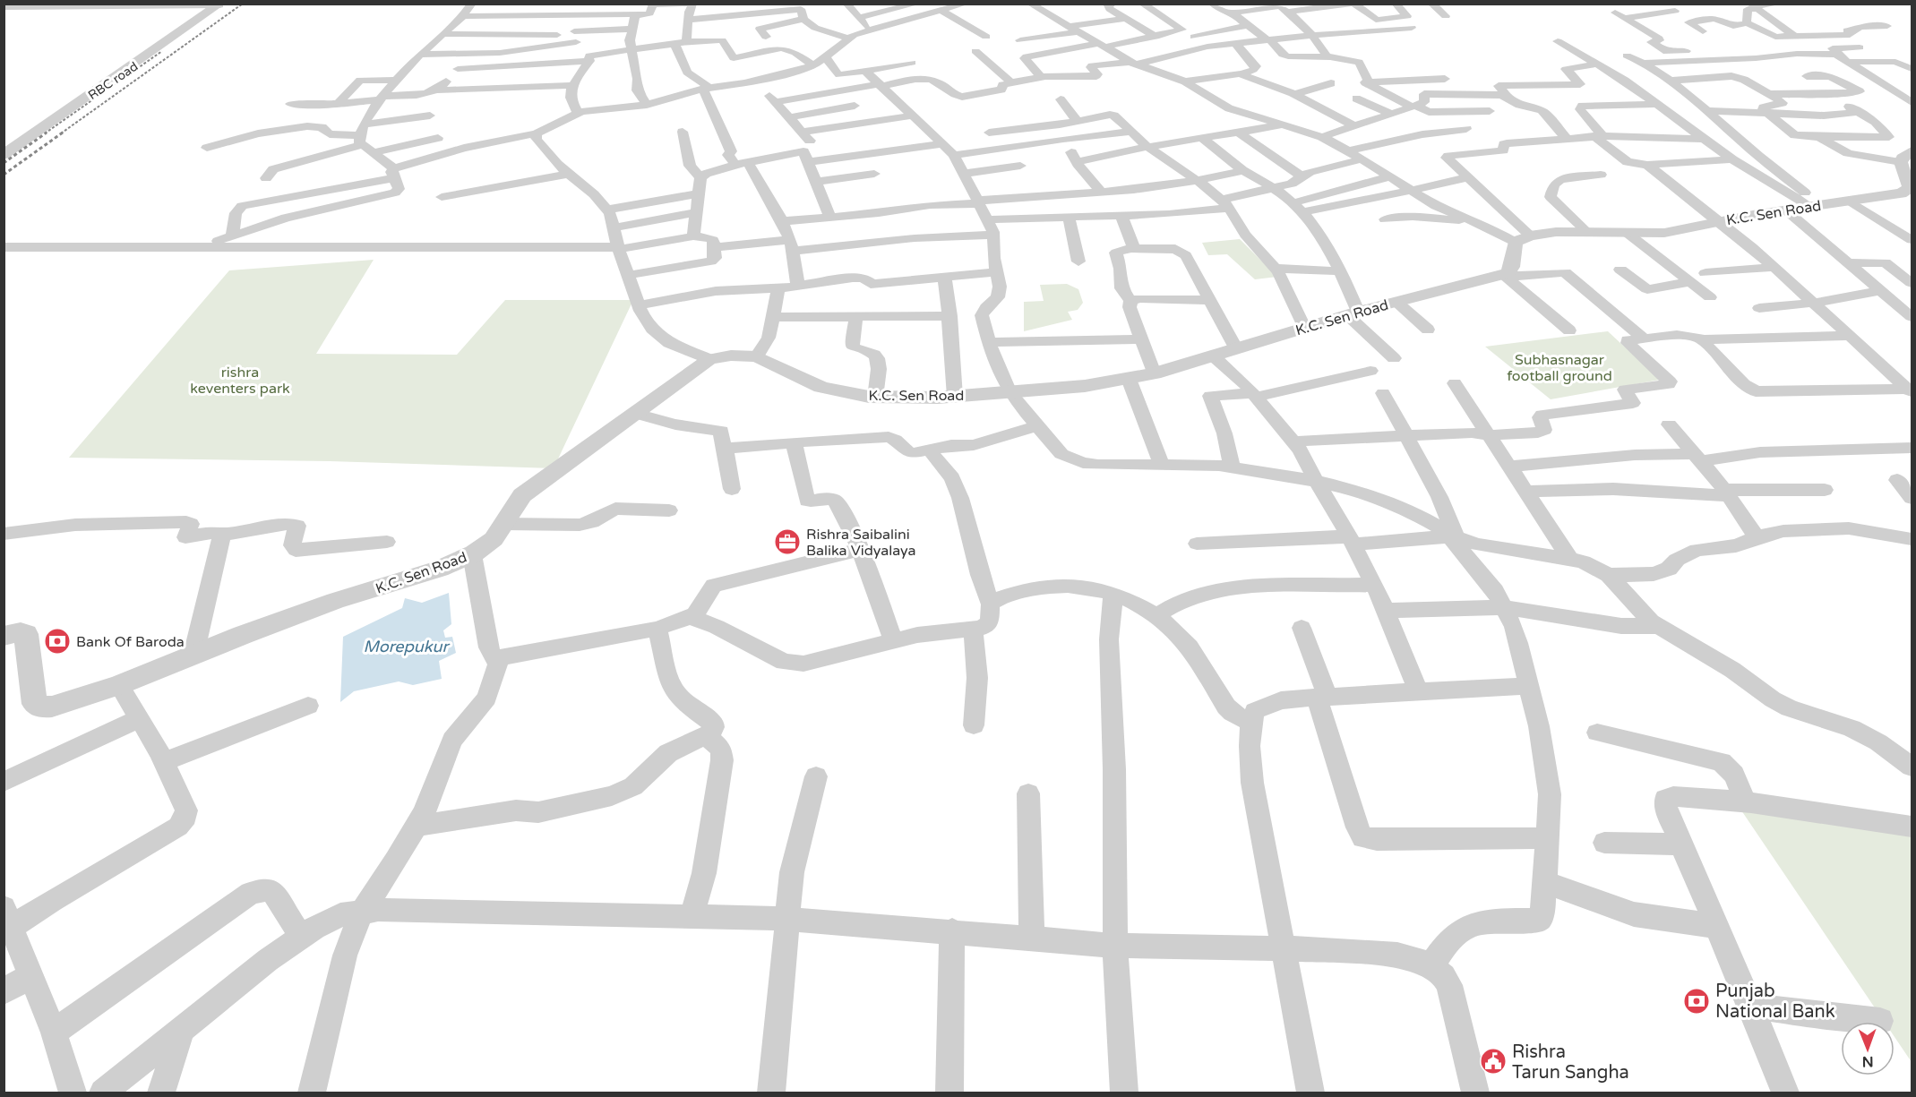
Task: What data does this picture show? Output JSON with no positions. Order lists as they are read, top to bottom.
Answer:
{
  "streets": {
    "street": ["RBC road", "K.C. Sen Road"]
  },
  "water": ["Morepukur"],
  "parks": ["Subhasnagar football ground", "rishra keventers park"],
  "places": {
    "office": ["Rishra Saibalini Balika Vidyalaya"],
    "bank": ["Bank Of Baroda", "Punjab National Bank"],
    "public building": ["Rishra Tarun Sangha"]
  },
  "north": "bottom"
}
